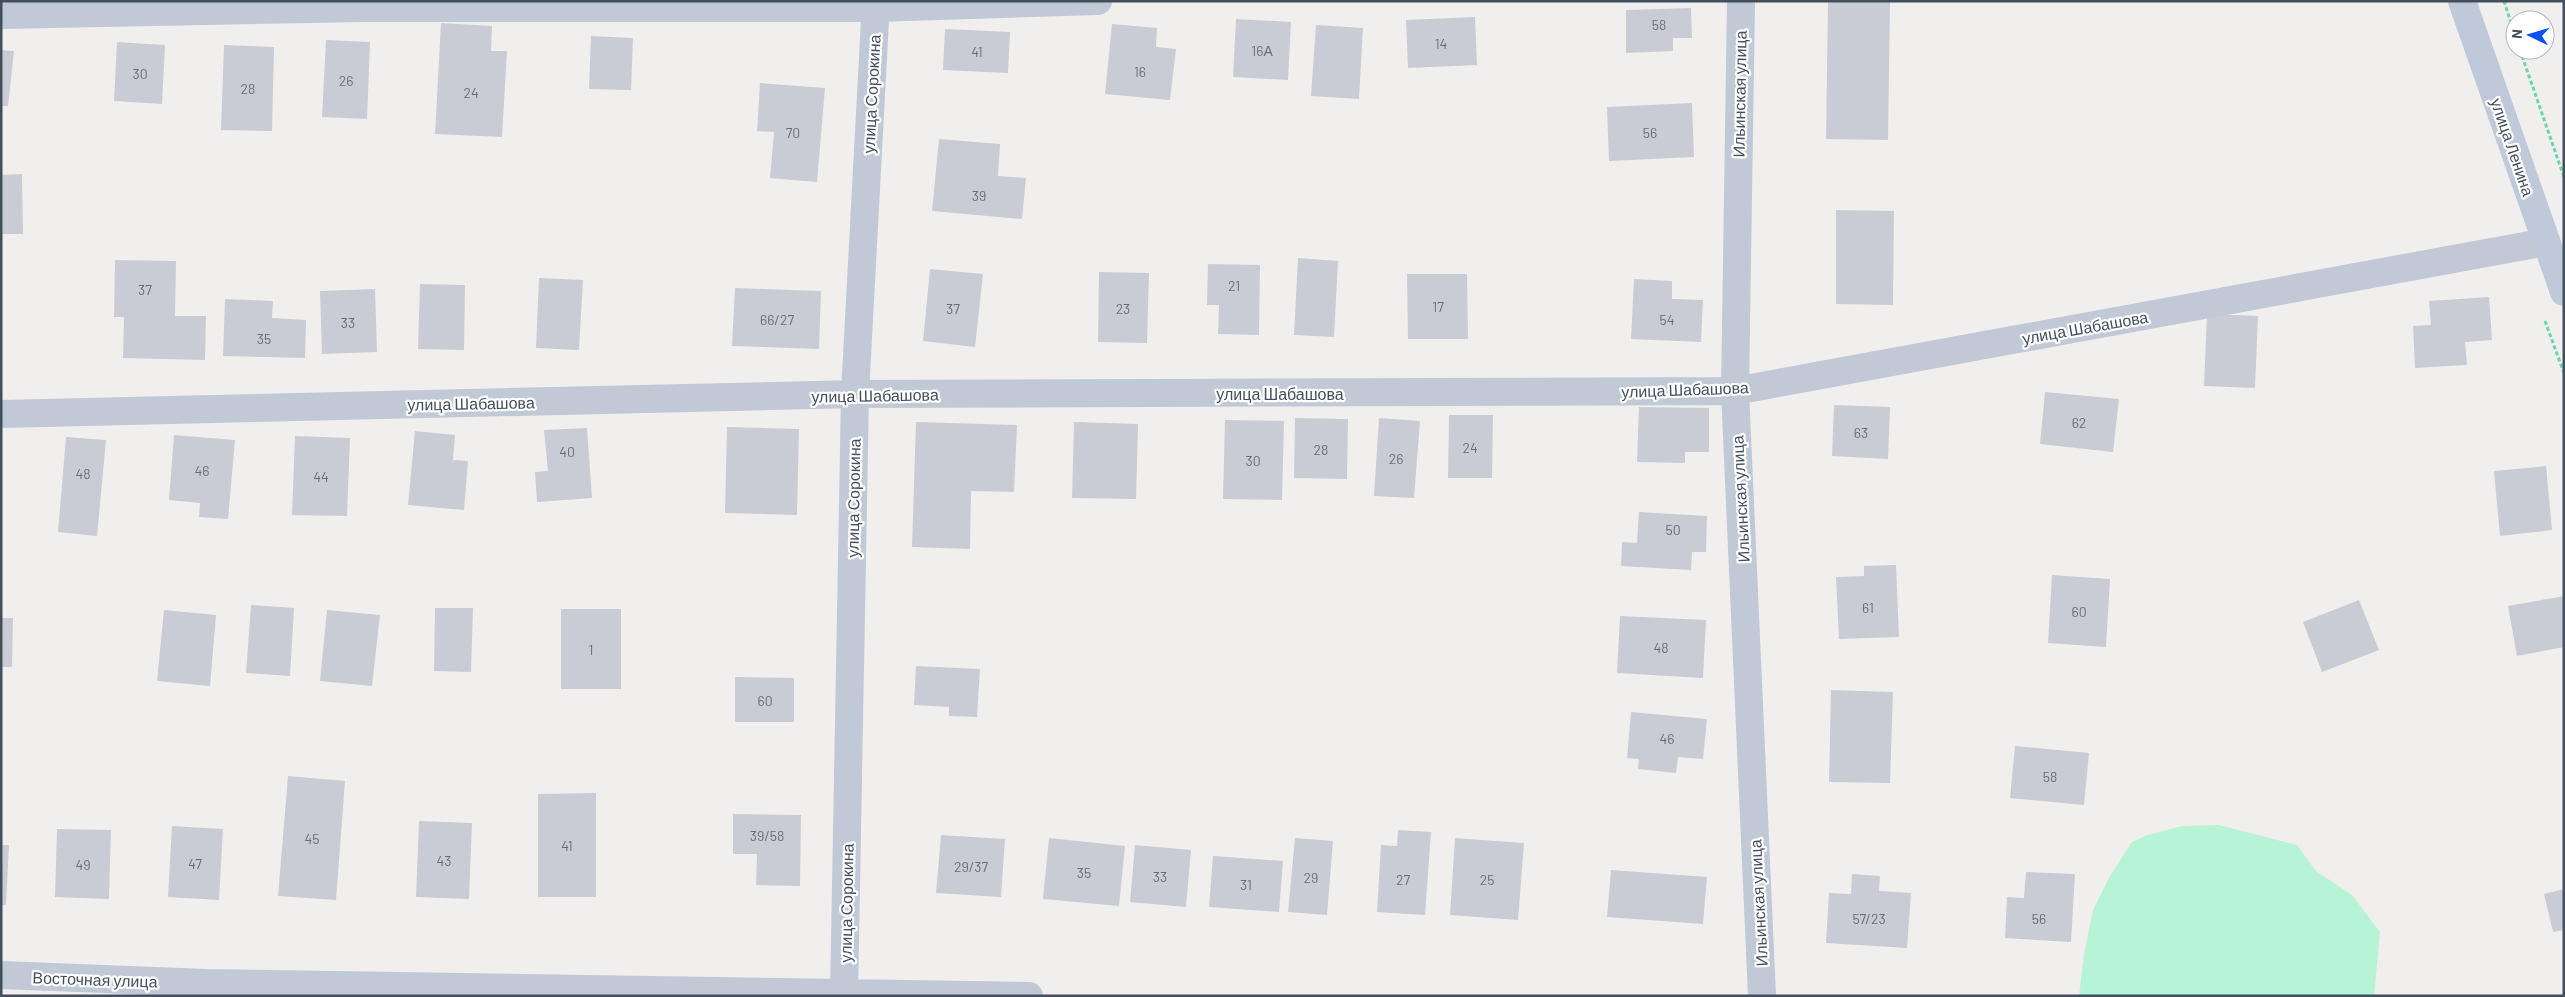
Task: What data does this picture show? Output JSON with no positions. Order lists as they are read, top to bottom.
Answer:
{
  "streets": {
    "main road": ["улица Ленина"],
    "street": [
      "улица Сорокина",
      "Ильинская улица",
      "улица Шабашова",
      "Восточная улица"
    ]
  },
  "crossings": [
    ["улица Сорокина", "улица Шабашова"],
    ["улица Сорокина", "Восточная улица"],
    ["Ильинская улица", "улица Шабашова"],
    ["улица Ленина", "улица Шабашова"]
  ],
  "house_numbers": [
    "58",
    "14",
    "16А",
    "41",
    "16",
    "30",
    "26",
    "28",
    "24",
    "70",
    "56",
    "39",
    "21",
    "37",
    "17",
    "37",
    "23",
    "66/27",
    "54",
    "33",
    "35",
    "62",
    "63",
    "24",
    "28",
    "40",
    "26",
    "30",
    "46",
    "48",
    "44",
    "50",
    "61",
    "60",
    "48",
    "1",
    "60",
    "46",
    "58",
    "39/58",
    "45",
    "41",
    "43",
    "47",
    "49",
    "29/37",
    "35",
    "33",
    "29",
    "27",
    "25",
    "31",
    "57/23",
    "56"
  ],
  "north": "left"
}
